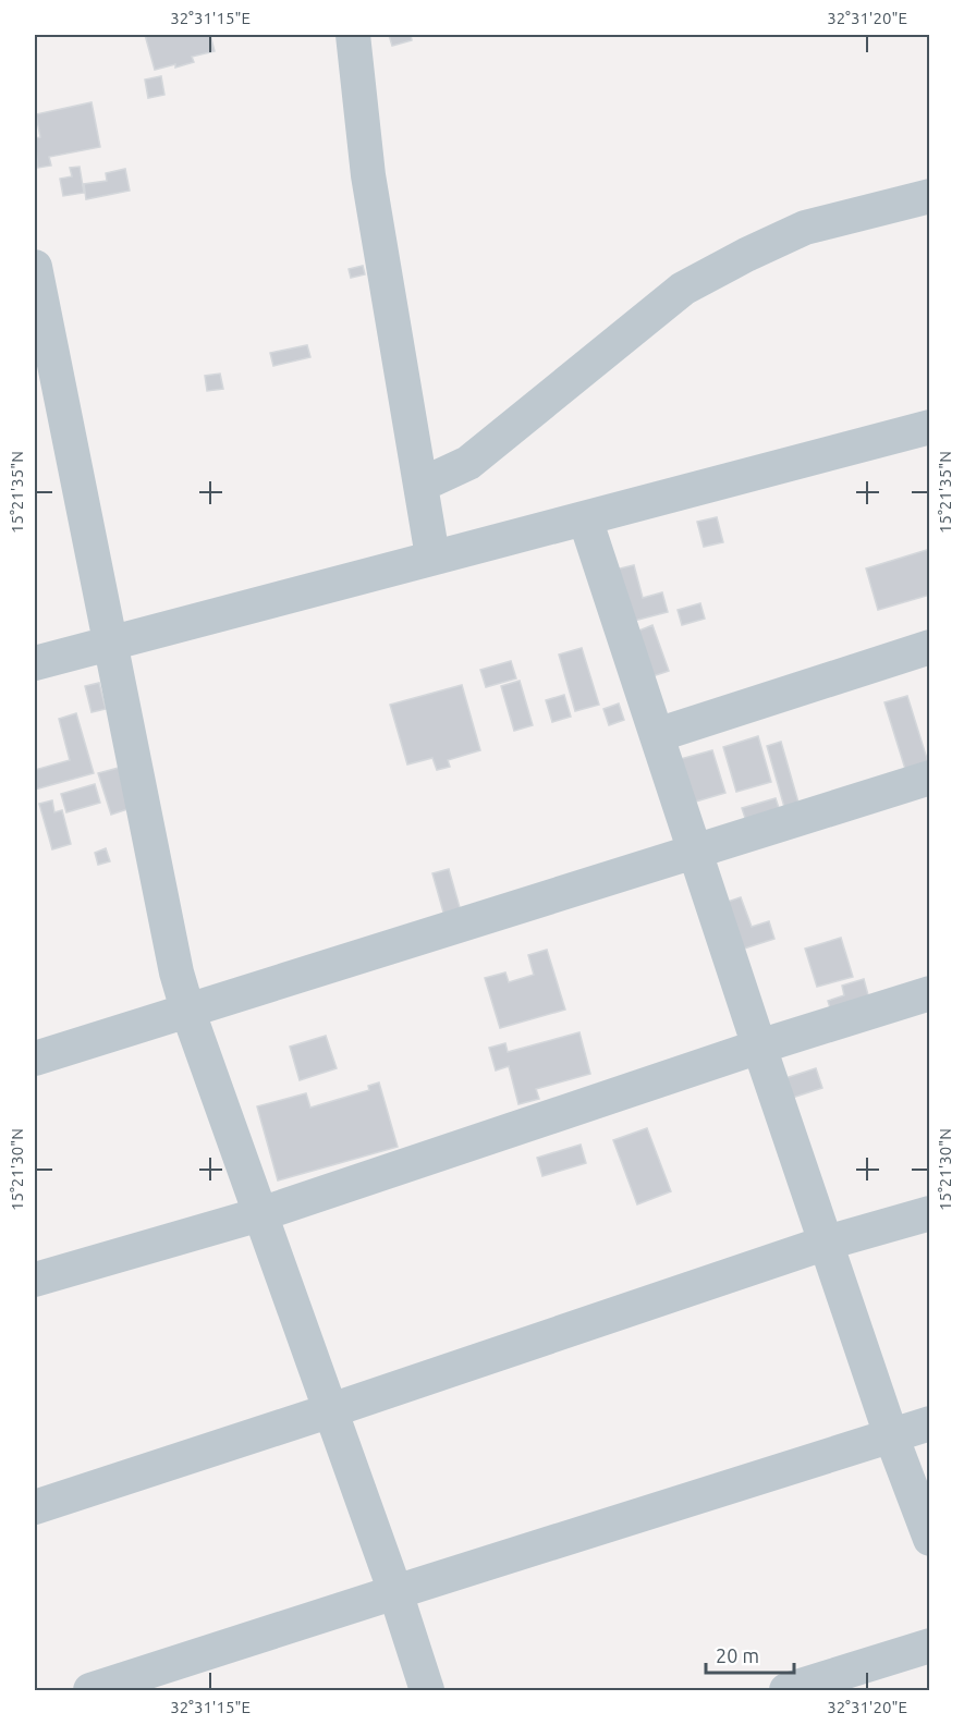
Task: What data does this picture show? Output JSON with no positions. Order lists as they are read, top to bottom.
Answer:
{
  "scale_bar": "20 m",
  "coordinates": [
    "32°31'15\"E",
    "32°31'20\"E",
    "15°21'35\"N",
    "15°21'30\"N"
  ]
}
